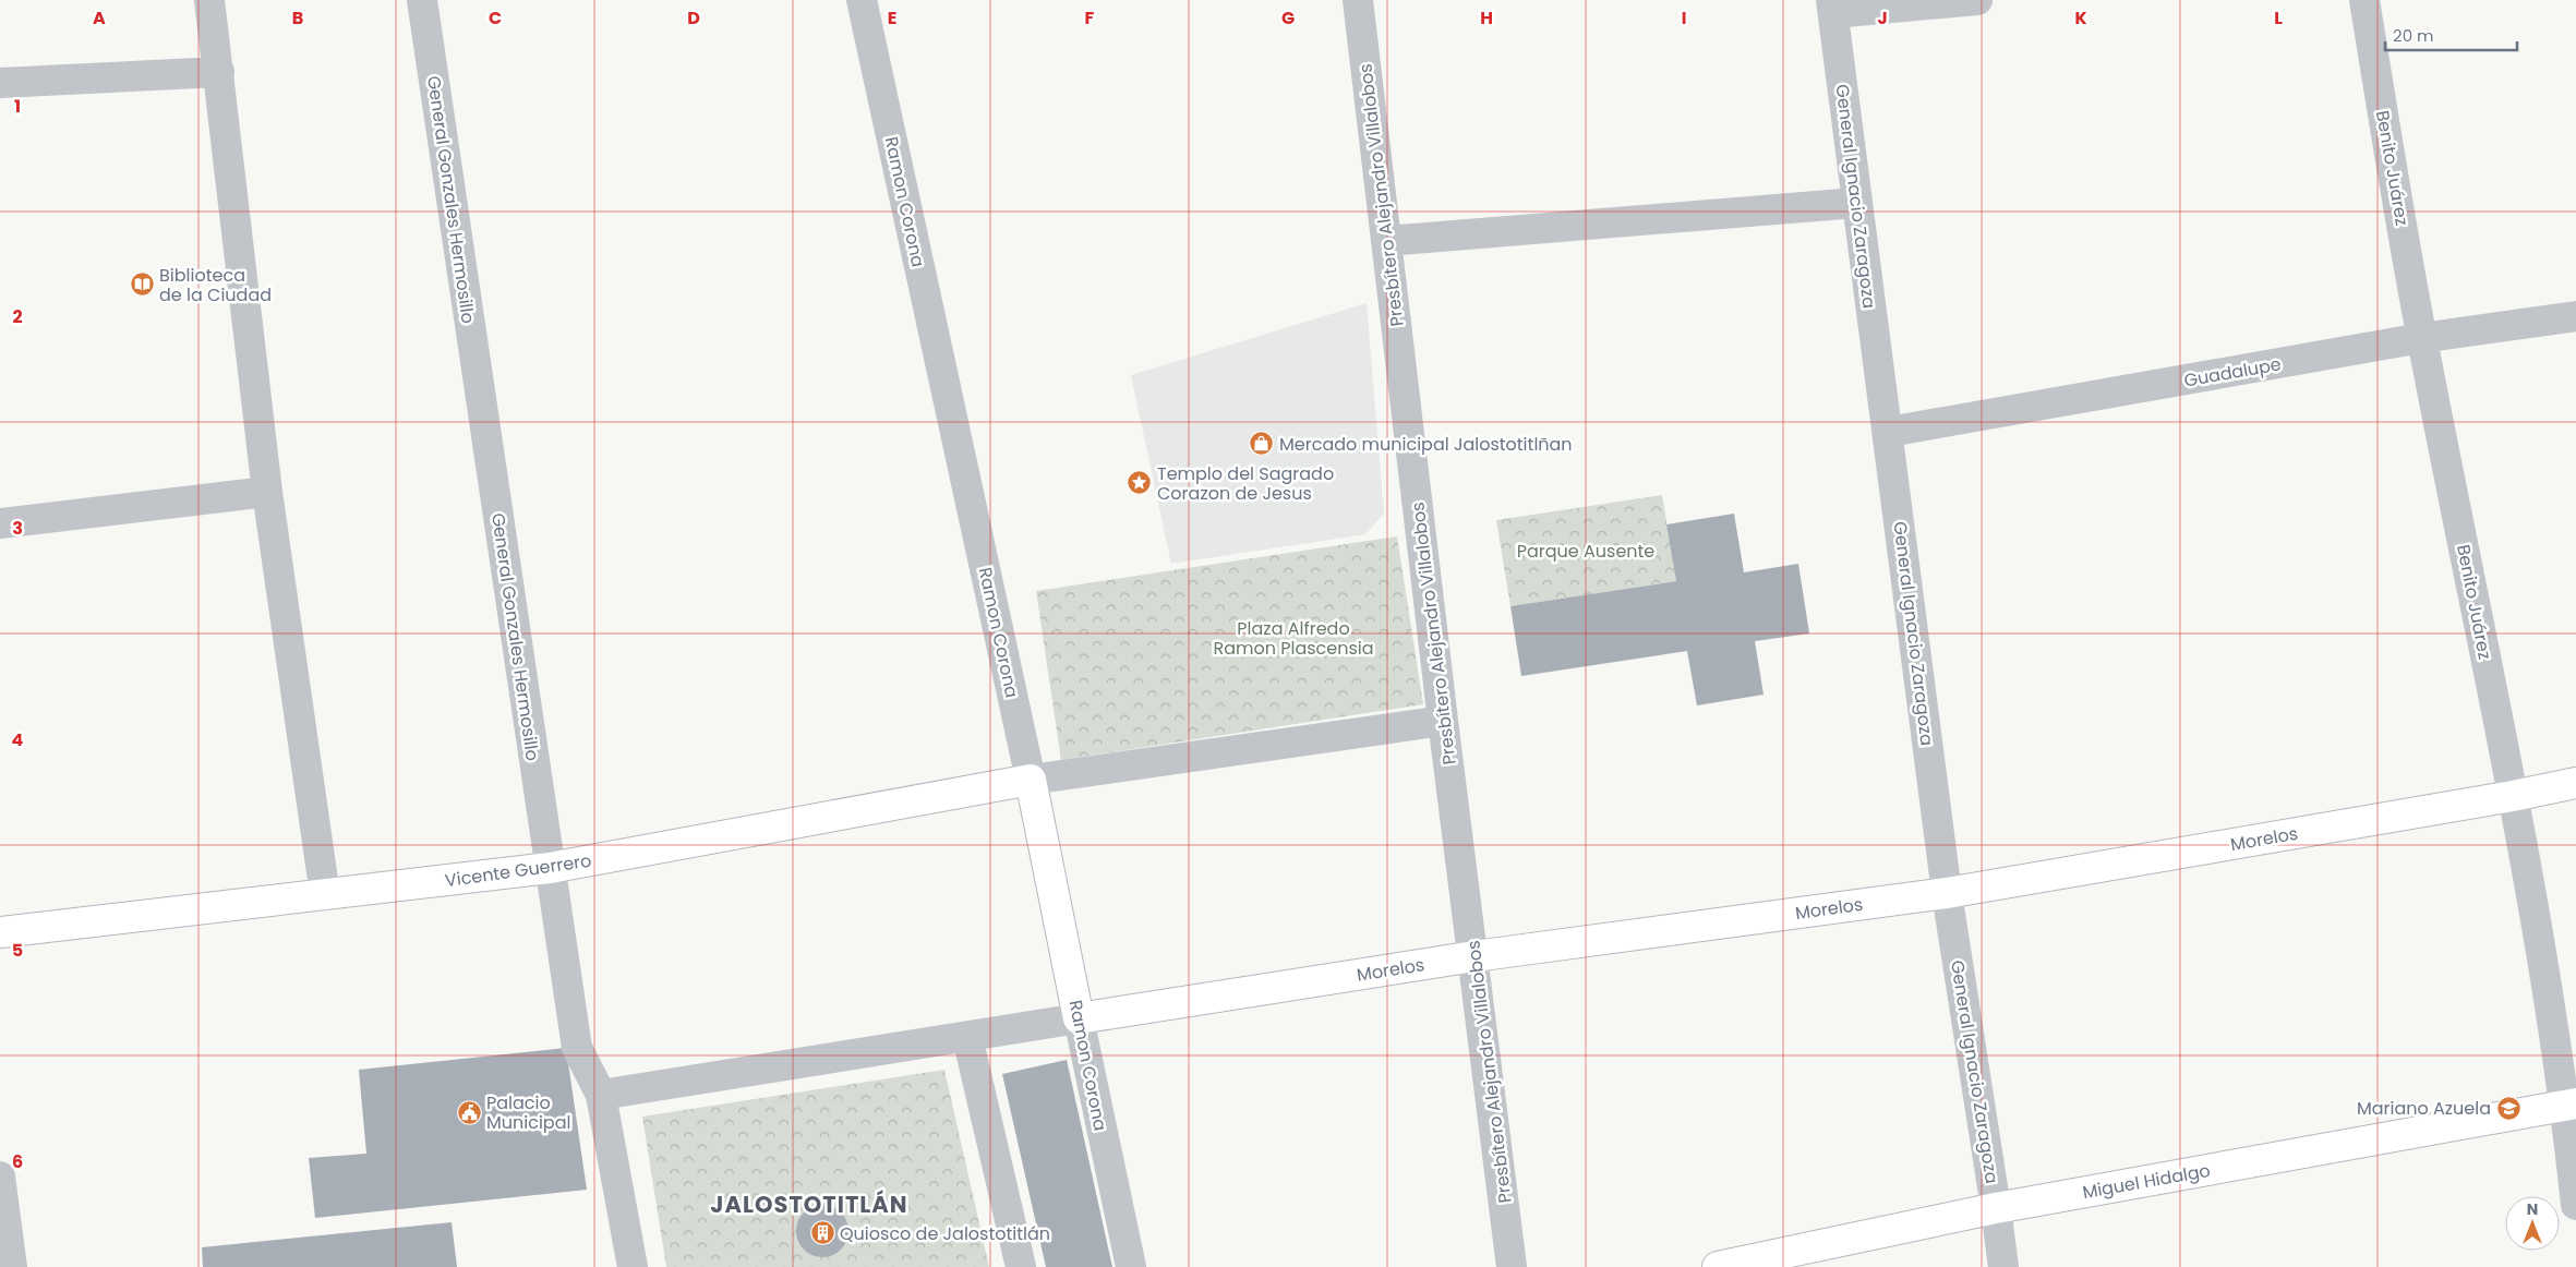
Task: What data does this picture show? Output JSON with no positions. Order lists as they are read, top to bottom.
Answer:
{
  "streets": {
    "street": [
      "Benito Juárez",
      "Presbítero Alejandro Villalobos",
      "General Ignacio Zaragoza",
      "General Gonzales Hermosillo",
      "Ramon Corona",
      "Guadalupe",
      "Morelos",
      "Vicente Guerrero",
      "Miguel Hidalgo"
    ]
  },
  "crossings": [
    ["Benito Juárez", "Guadalupe"],
    ["Benito Juárez", "Morelos"],
    ["Benito Juárez", "Miguel Hidalgo"],
    ["Presbítero Alejandro Villalobos", "Morelos"],
    ["General Ignacio Zaragoza", "Guadalupe"],
    ["General Ignacio Zaragoza", "Morelos"],
    ["General Ignacio Zaragoza", "Miguel Hidalgo"],
    ["General Gonzales Hermosillo", "Vicente Guerrero"],
    ["Ramon Corona", "Morelos"],
    ["Ramon Corona", "Vicente Guerrero"]
  ],
  "districts": ["JALOSTOTITLÁN"],
  "parks": ["Parque Ausente", "Plaza Alfredo Ramon Plascensia"],
  "places": {
    "library": ["Biblioteca de la Ciudad"],
    "shop": ["Mercado municipal Jalostotitlñan"],
    "place": ["Templo del Sagrado Corazon de Jesus"],
    "school or university": ["Mariano Azuela"],
    "public building": ["Palacio Municipal"],
    "building": ["Quiosco de Jalostotitlán"]
  },
  "scale_bar": "20 m",
  "north": "top",
  "grid": {
    "columns": [
      "A",
      "B",
      "C",
      "D",
      "E",
      "F",
      "G",
      "H",
      "I",
      "J",
      "K",
      "L"
    ],
    "rows": [
      "1",
      "2",
      "3",
      "4",
      "5",
      "6"
    ]
  }
}
